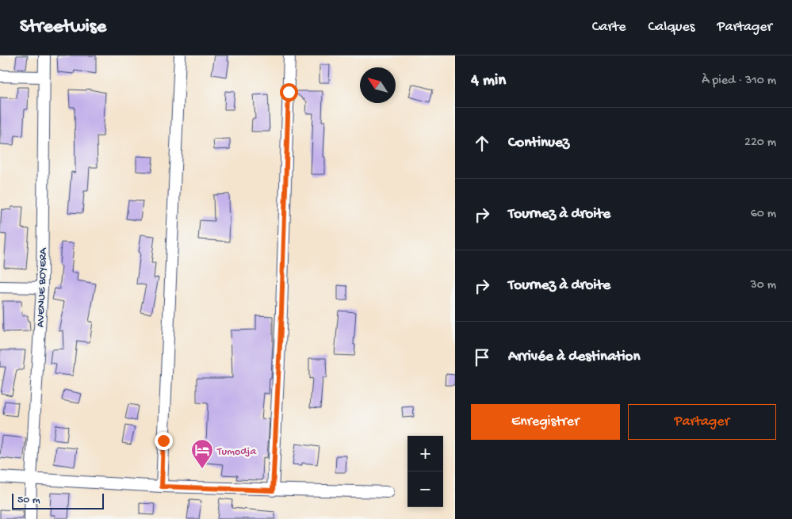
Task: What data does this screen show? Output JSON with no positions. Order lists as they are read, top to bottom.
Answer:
{
  "streets": {
    "street": ["AVENUE BOYERA"]
  },
  "places": {
    "hotel": ["Tumodja"]
  },
  "scale_bar": "50 m",
  "north": "top left",
  "page": {
    "header": "Streetwise",
    "nav": ["Carte", "Calques", "Partager"],
    "heading": ["4 min", "À pied · 310 m"],
    "list": [
      ["Continuez", "220 m"],
      ["Tournez à droite", "60 m"],
      ["Tournez à droite", "30 m"],
      "Arrivée à destination"
    ],
    "buttons": ["Enregistrer", "Partager"],
    "map_buttons": ["+", "−"],
    "scale": "50 m"
  }
}
